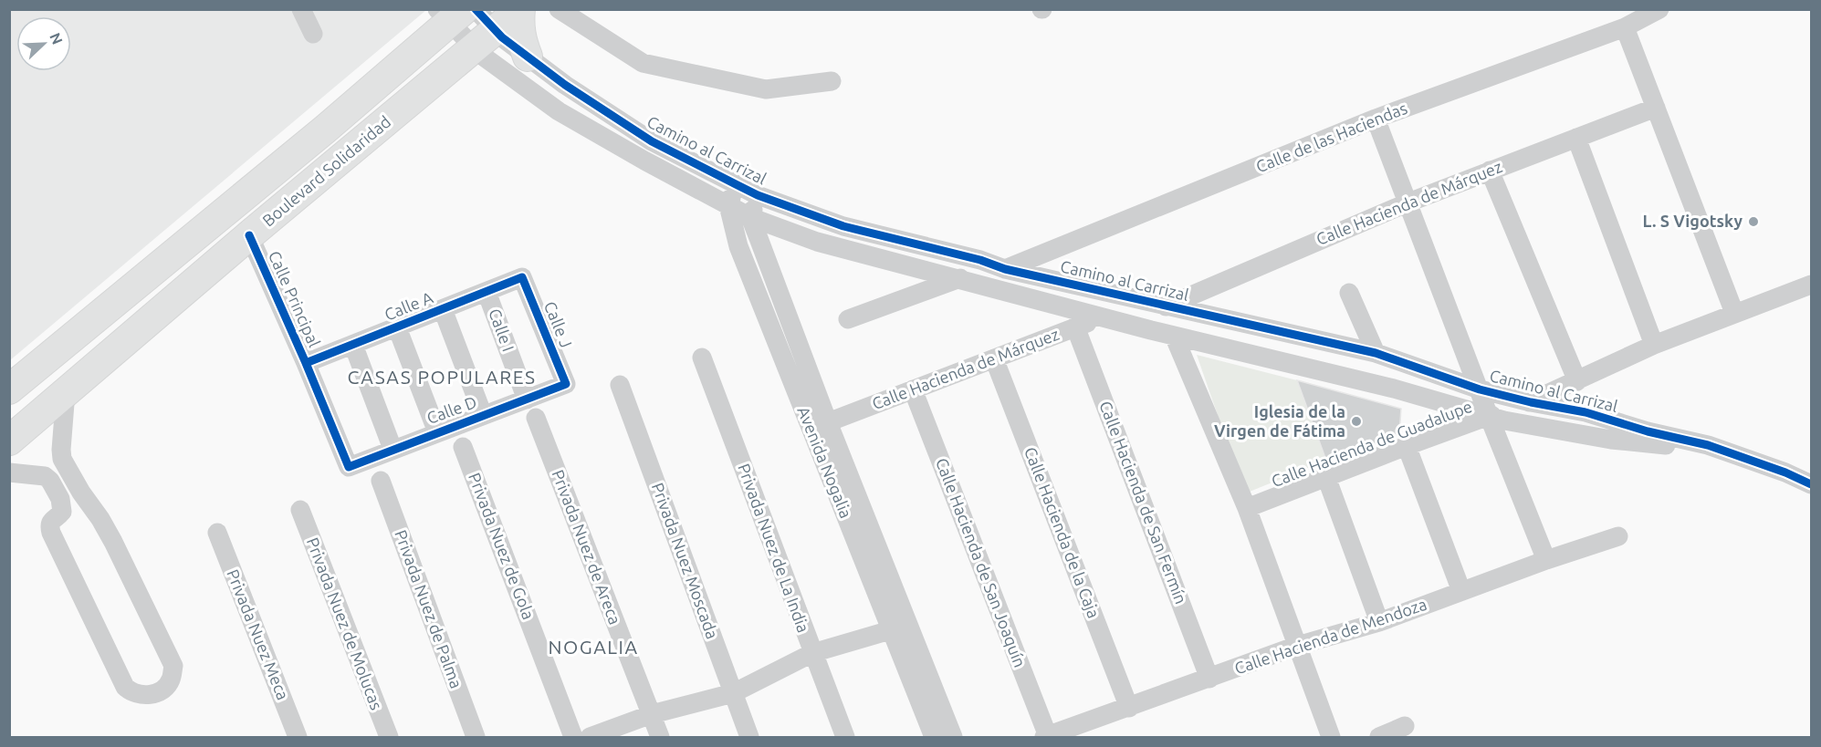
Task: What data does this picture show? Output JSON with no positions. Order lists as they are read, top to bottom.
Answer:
{
  "streets": {
    "highway": ["Boulevard Solidaridad"],
    "street": [
      "Calle de las Haciendas",
      "Camino al Carrizal",
      "Calle Hacienda de Márquez",
      "Calle Principal",
      "Calle A",
      "Calle J",
      "Calle I",
      "Calle D",
      "Calle Hacienda de Guadalupe",
      "Avenida Nogalia",
      "Calle Hacienda de San Fermín",
      "Calle Hacienda de la Caja",
      "Privada Nuez de Gola",
      "Privada Nuez de Areca",
      "Privada Nuez de La India",
      "Privada Nuez Moscada",
      "Calle Hacienda de San Joaquín",
      "Privada Nuez de Palma",
      "Privada Nuez de Molucas",
      "Privada Nuez Meca",
      "Calle Hacienda de Mendoza"
    ]
  },
  "crossings": [
    ["Calle de las Haciendas", "Camino al Carrizal"],
    ["Camino al Carrizal", "Boulevard Solidaridad"],
    ["Camino al Carrizal", "Calle Hacienda de Márquez"],
    ["Camino al Carrizal", "Calle Hacienda de Guadalupe"],
    ["Camino al Carrizal", "Avenida Nogalia"],
    ["Boulevard Solidaridad", "Calle Principal"],
    ["Calle Hacienda de Márquez", "Avenida Nogalia"],
    ["Calle Hacienda de Márquez", "Calle Hacienda de San Fermín"],
    ["Calle Hacienda de Márquez", "Calle Hacienda de la Caja"],
    ["Calle Hacienda de Márquez", "Calle Hacienda de San Joaquín"],
    ["Calle Principal", "Calle A"],
    ["Calle Principal", "Calle D"],
    ["Calle A", "Calle J"],
    ["Calle A", "Calle I"],
    ["Calle J", "Calle D"],
    ["Calle I", "Calle D"],
    ["Calle Hacienda de San Fermín", "Calle Hacienda de Mendoza"],
    ["Calle Hacienda de la Caja", "Calle Hacienda de Mendoza"],
    ["Calle Hacienda de San Joaquín", "Calle Hacienda de Mendoza"]
  ],
  "districts": ["CASAS POPULARES", "NOGALIA"],
  "places": ["L. S Vigotsky", "Iglesia de la Virgen de Fátima"],
  "north": "top right"
}
